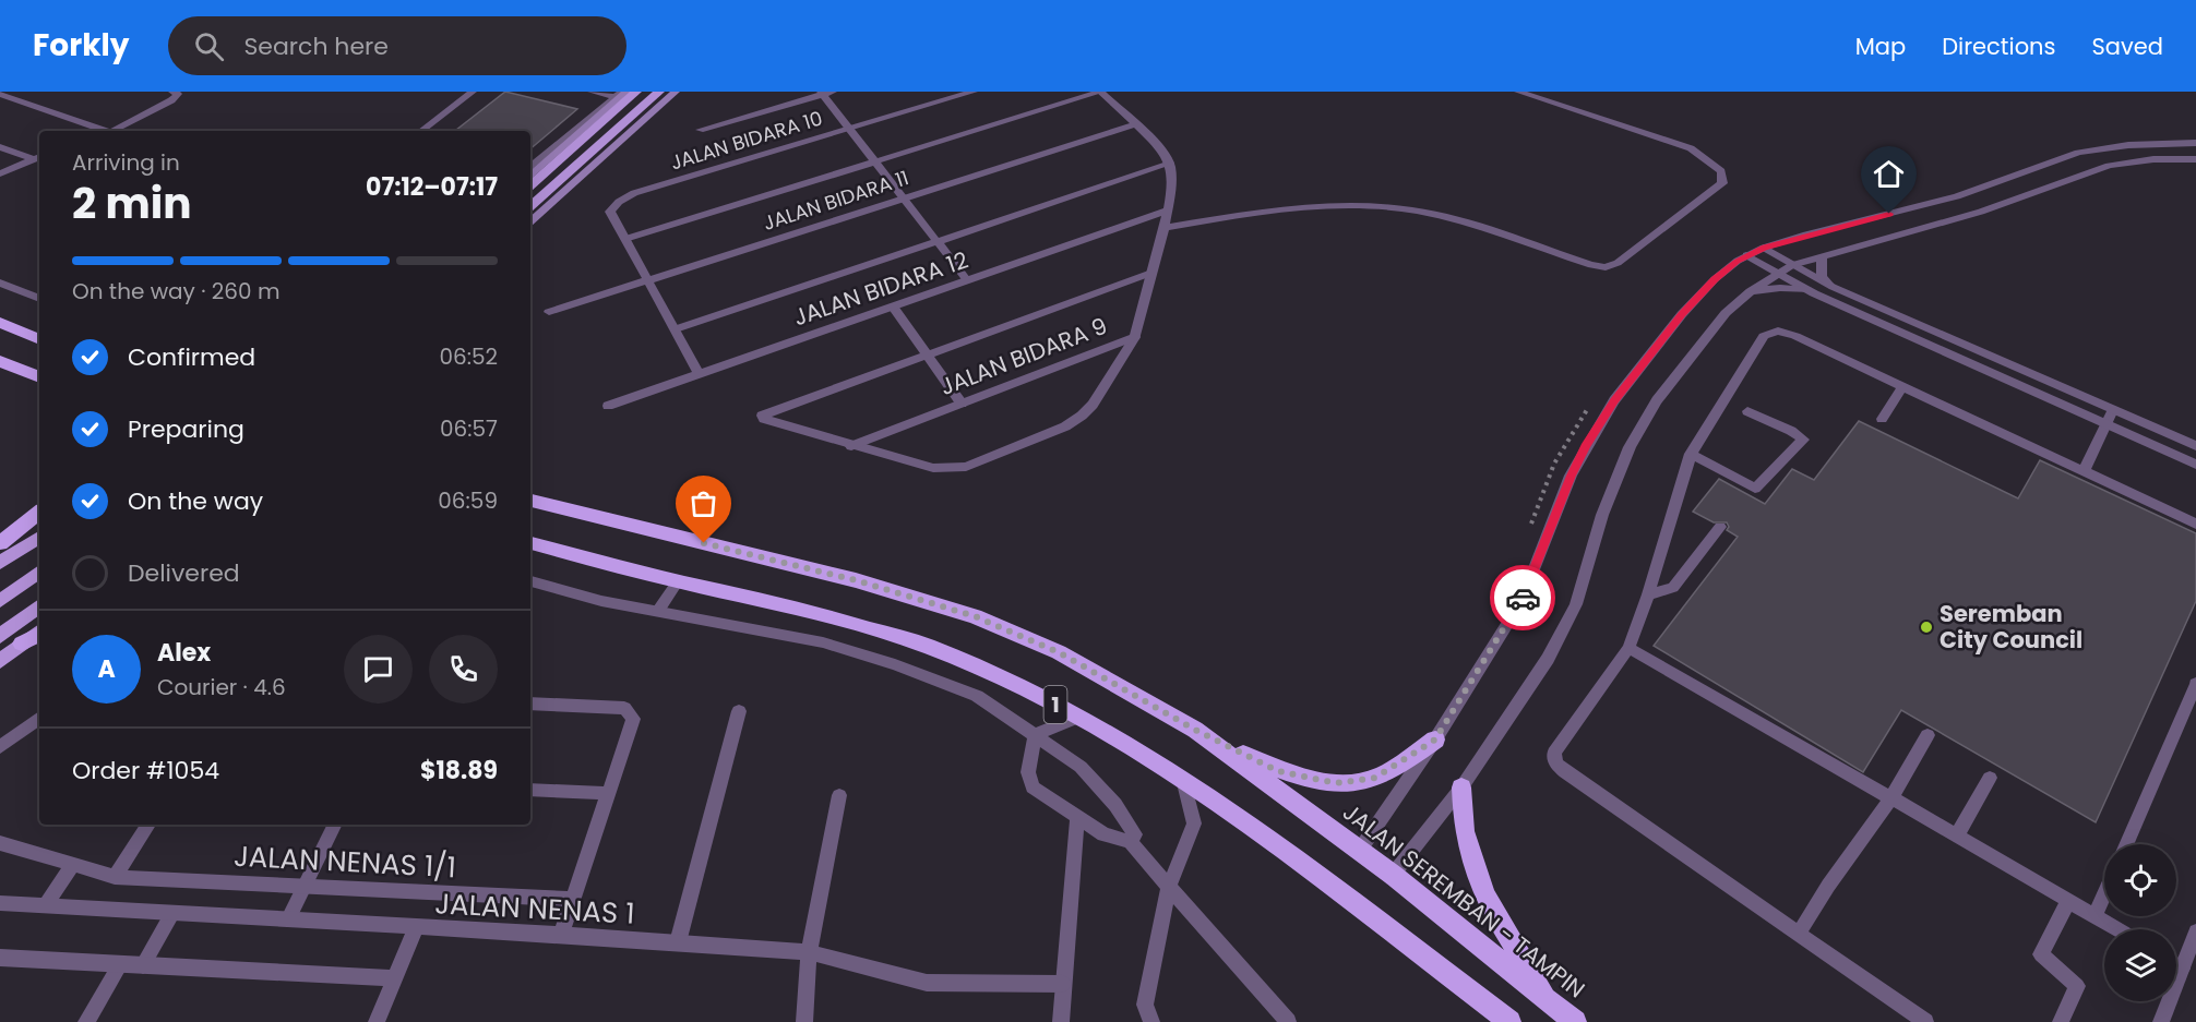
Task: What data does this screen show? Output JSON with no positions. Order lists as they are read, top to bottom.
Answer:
{
  "streets": {
    "highway": ["1", "JALAN SEREMBAN - TAMPIN"],
    "street": [
      "JALAN BIDARA 10",
      "JALAN BIDARA 11",
      "JALAN BIDARA 12",
      "JALAN BIDARA 9",
      "JALAN NENAS 1/1",
      "JALAN NENAS 1"
    ]
  },
  "crossings": [
    ["JALAN BIDARA 10", "JALAN BIDARA 11"],
    ["JALAN BIDARA 10", "JALAN BIDARA 12"],
    ["JALAN BIDARA 12", "JALAN BIDARA 9"]
  ],
  "places": ["Seremban City Council"],
  "page": {
    "header": "Forkly",
    "search": "Search here",
    "nav": ["Map", "Directions", "Saved"],
    "heading": ["2 min", "Arriving in", "07:12–07:17"],
    "panel": [
      "Alex",
      "Courier · 4.6",
      "Order #1054",
      "$18.89"
    ],
    "bar": "On the way · 260 m",
    "list": [
      ["Confirmed", "06:52"],
      ["Preparing", "06:57"],
      ["On the way", "06:59"],
      "Delivered"
    ],
    "round": "A"
  }
}
